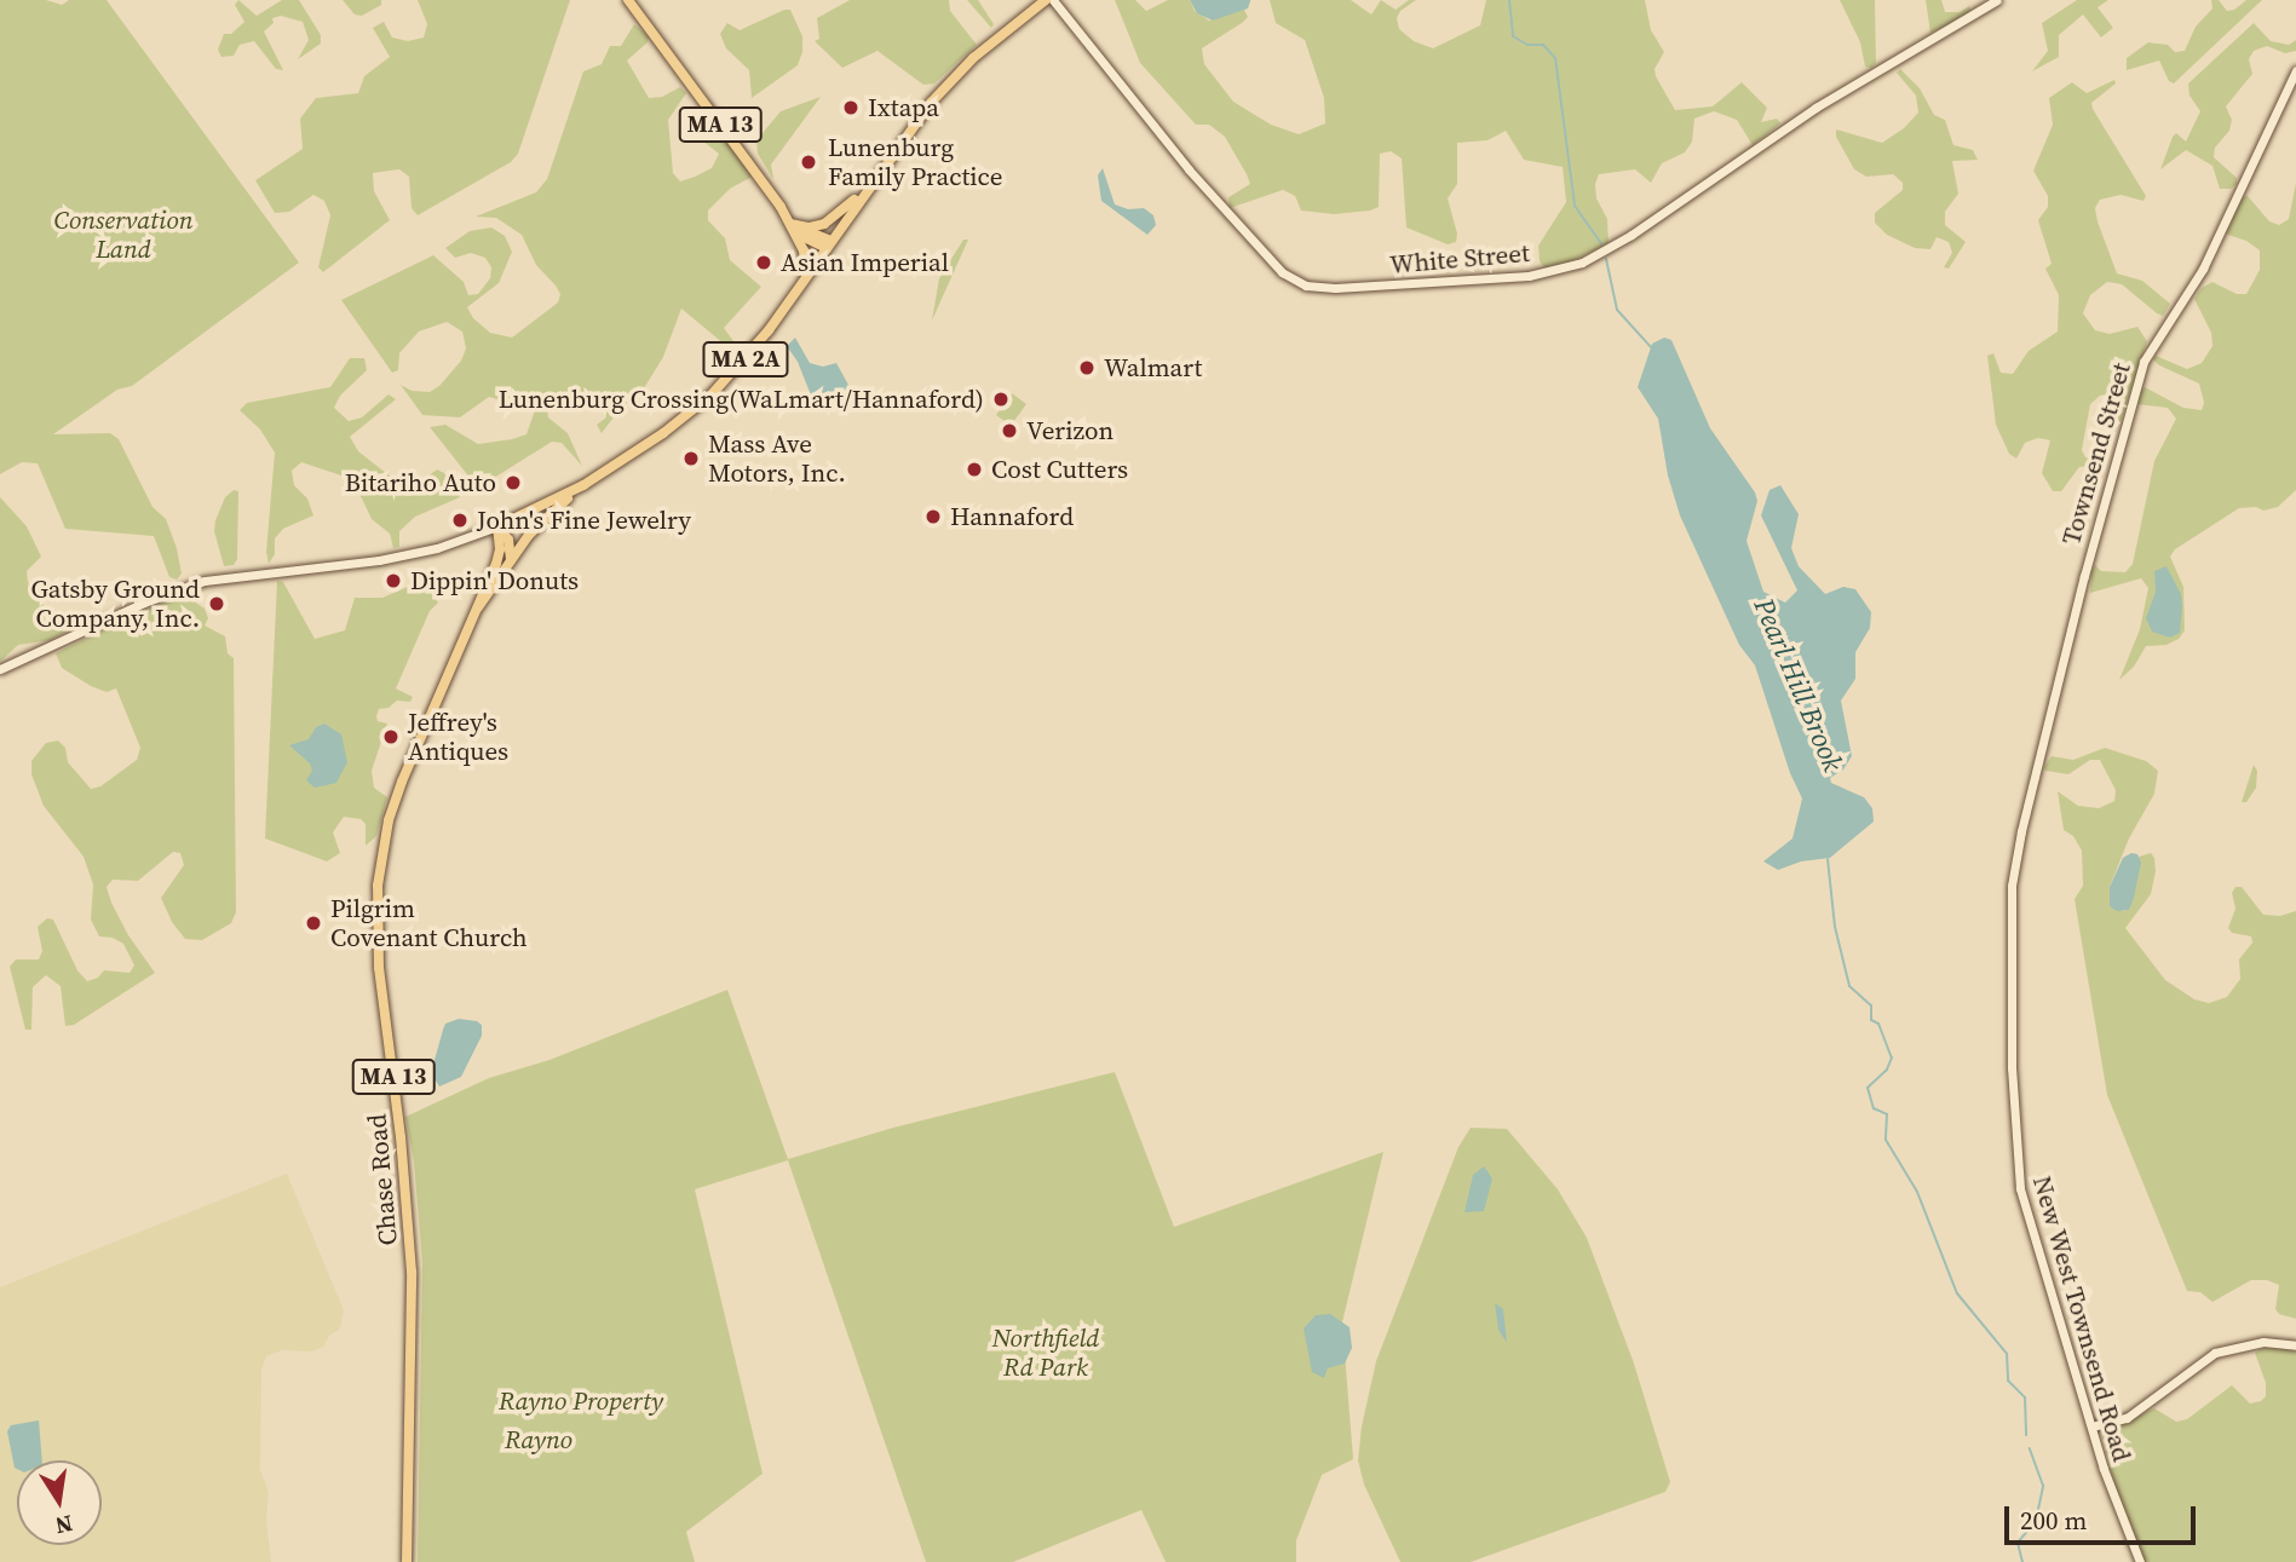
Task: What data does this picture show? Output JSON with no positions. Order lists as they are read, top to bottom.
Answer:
{
  "streets": {
    "main road": ["MA 13", "MA 2A", "Chase Road"],
    "street": ["White Street", "Townsend Street", "New West Townsend Road"]
  },
  "crossings": [
    ["MA 13", "MA 2A"],
    ["MA 2A", "Chase Road"],
    ["Townsend Street", "New West Townsend Road"]
  ],
  "water": ["Pearl Hill Brook"],
  "parks": [
    "Conservation Land",
    "Northfield Rd Park",
    "Rayno Property",
    "Rayno"
  ],
  "places": [
    "Ixtapa",
    "Lunenburg Family Practice",
    "Asian Imperial",
    "Walmart",
    "Lunenburg Crossing(WaLmart/Hannaford)",
    "Verizon",
    "Mass Ave Motors, Inc.",
    "Cost Cutters",
    "Bitariho Auto",
    "Hannaford",
    "John's Fine Jewelry",
    "Dippin' Donuts",
    "Gatsby Ground Company, Inc.",
    "Jeffrey's Antiques",
    "Pilgrim Covenant Church"
  ],
  "scale_bar": "200 m",
  "north": "bottom"
}
